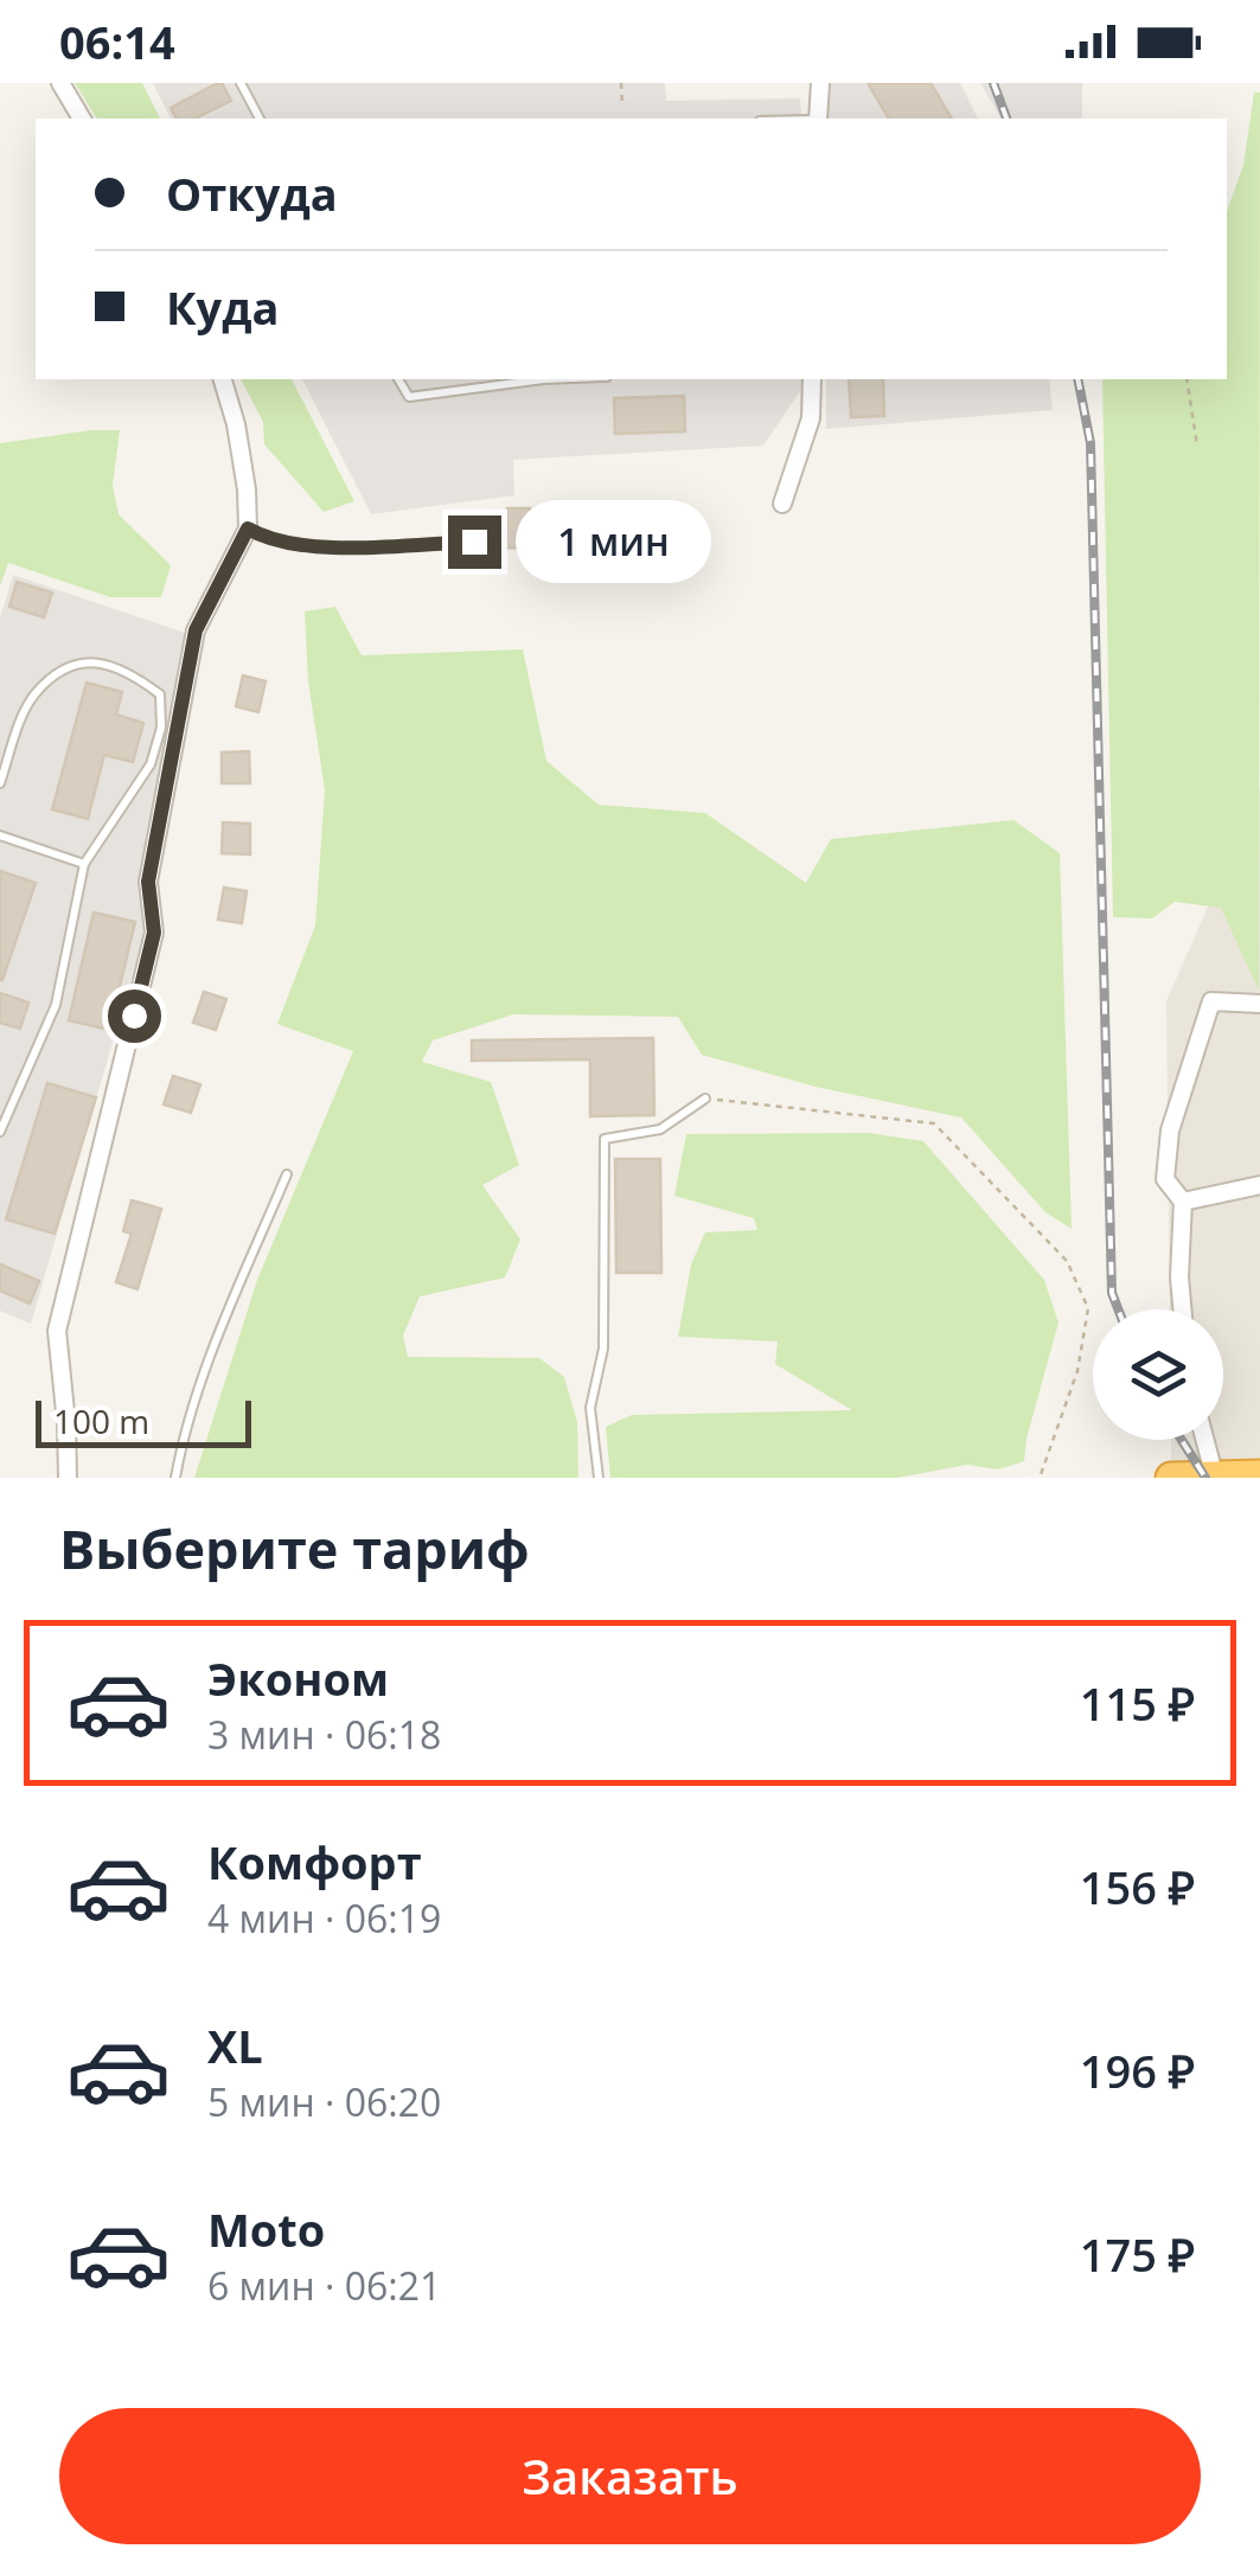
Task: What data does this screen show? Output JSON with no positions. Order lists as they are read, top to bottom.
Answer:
{
  "scale_bar": "100 m",
  "page": {
    "status": "06:14",
    "banner": ["Откуда", "Куда"],
    "bubble": "1 мин",
    "scale": "100 m",
    "heading": "Выберите тариф",
    "list": [
      {
        "name": "Эконом",
        "note": "3 мин · 06:18",
        "value": "115 ₽"
      },
      {
        "name": "Комфорт",
        "note": "4 мин · 06:19",
        "value": "156 ₽"
      },
      {
        "name": "XL",
        "note": "5 мин · 06:20",
        "value": "196 ₽"
      },
      {
        "name": "Moto",
        "note": "6 мин · 06:21",
        "value": "175 ₽"
      }
    ],
    "buttons": "Заказать"
  }
}
